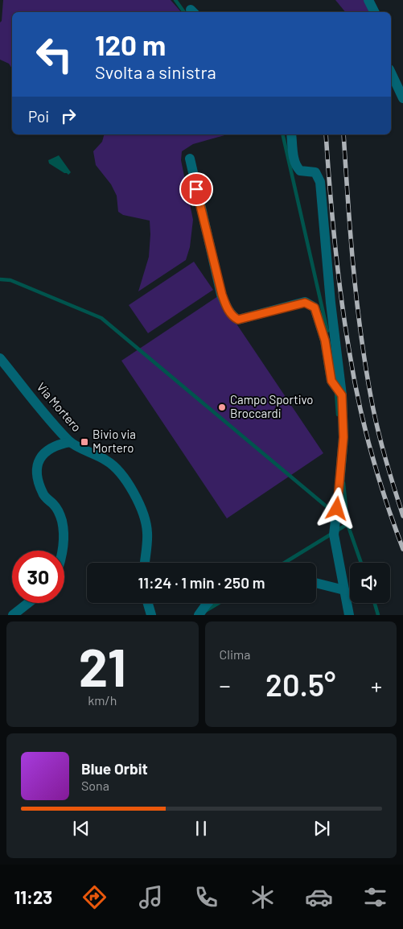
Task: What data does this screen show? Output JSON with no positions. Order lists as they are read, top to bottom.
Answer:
{
  "streets": {
    "street": ["Via Mortero"]
  },
  "places": {
    "other": ["Campo Sportivo Broccardi"],
    "transit": ["Bivio via Mortero"]
  },
  "page": {
    "turn": ["120 m", "Svolta a sinistra"],
    "then": "Poi",
    "limit": "30",
    "trip": "11:24 · 1 min · 250 m",
    "tile": [
      ["21", "km/h"],
      "Clima"
    ],
    "heat": ["−", "20.5°", "+"],
    "song": ["Blue Orbit", "Sona"],
    "tabs": "11:23"
  }
}
